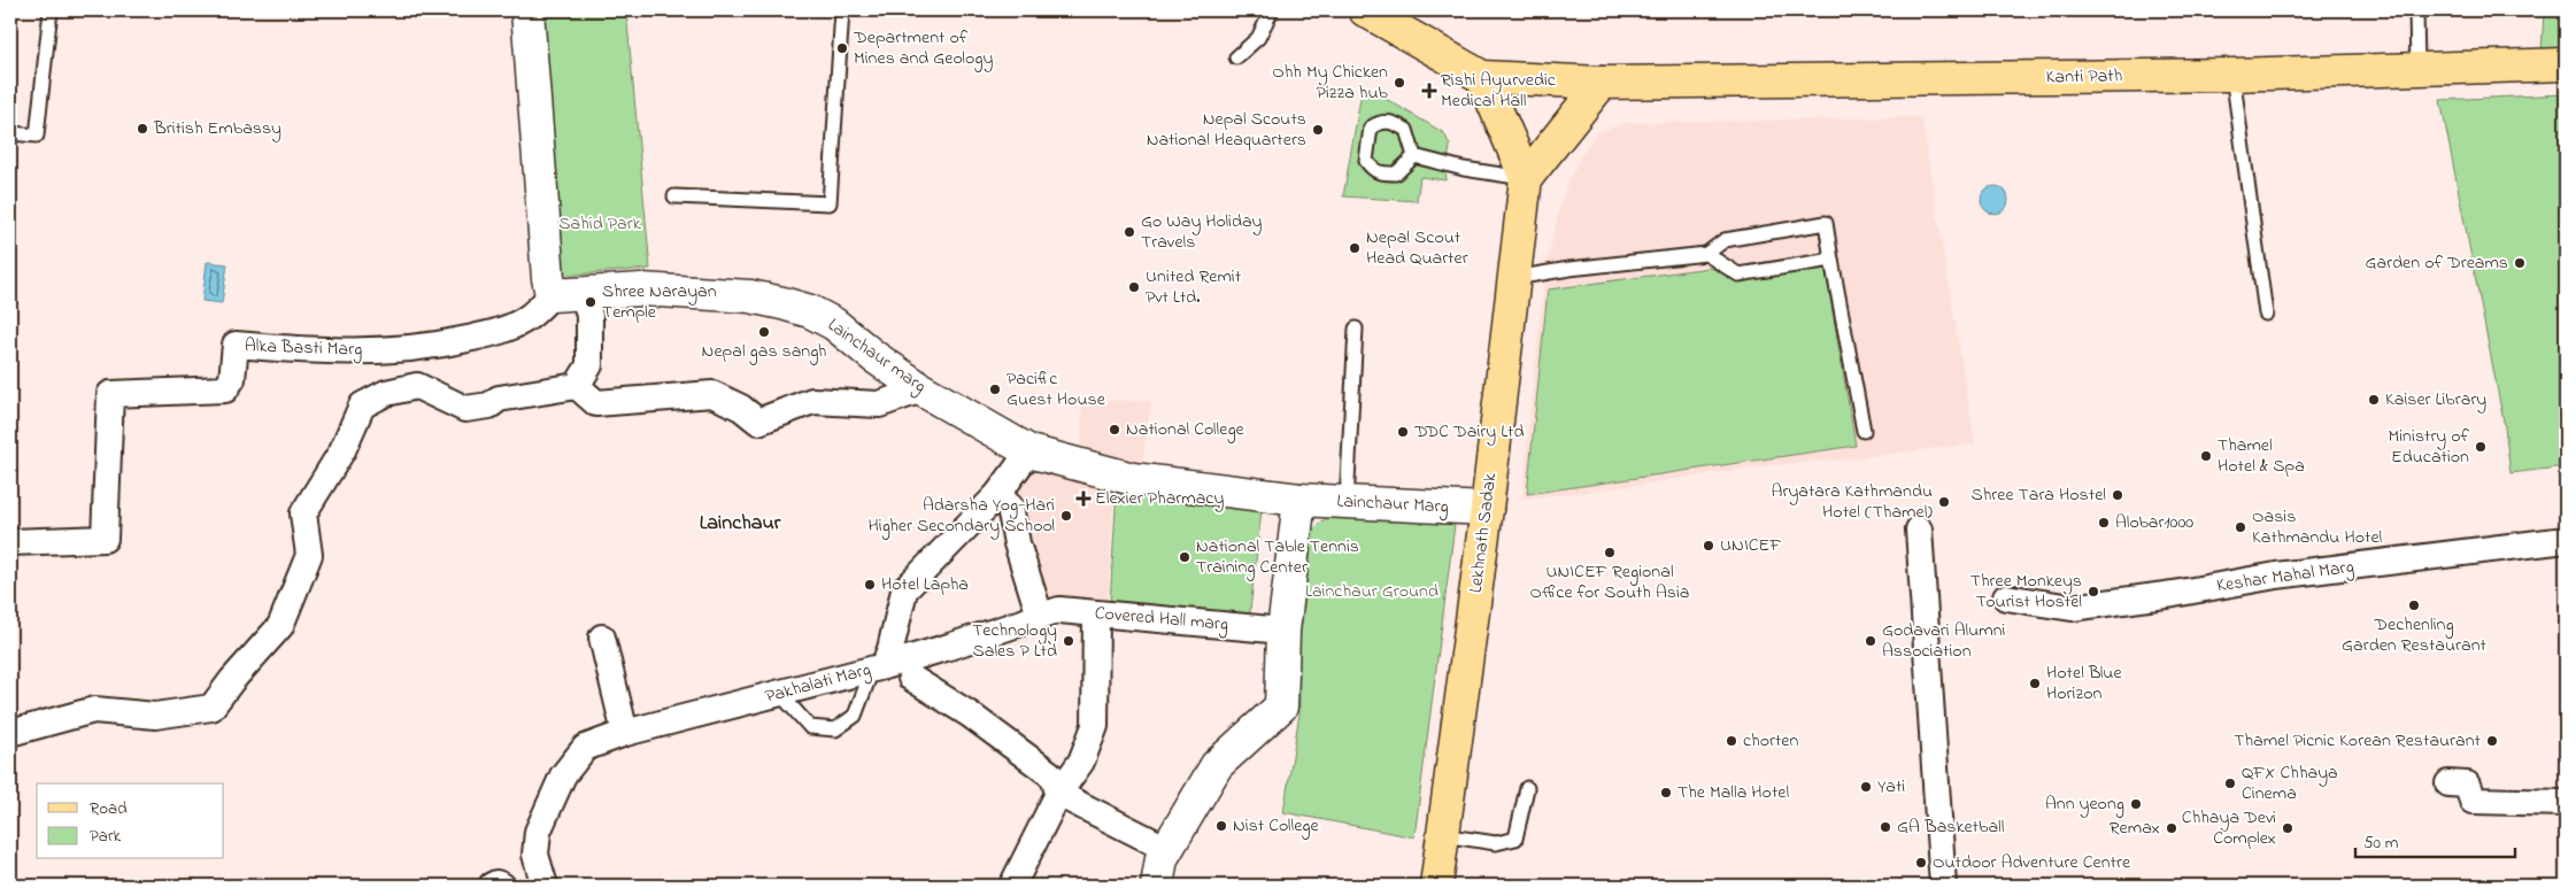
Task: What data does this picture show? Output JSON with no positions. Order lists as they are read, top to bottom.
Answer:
{
  "streets": {
    "main road": ["Kanti Path", "Lekhnath Sadak"],
    "street": [
      "Alka Basti Marg",
      "Lainchaur marg",
      "Lainchaur Marg",
      "Keshar Mahal Marg",
      "Covered Hall marg",
      "Pakhalati Marg"
    ]
  },
  "crossings": [
    ["Kanti Path", "Lekhnath Sadak"],
    ["Alka Basti Marg", "Lainchaur marg"],
    ["Lainchaur marg", "Lainchaur Marg"],
    ["Lainchaur marg", "Pakhalati Marg"],
    ["Lainchaur Marg", "Lekhnath Sadak"],
    ["Covered Hall marg", "Pakhalati Marg"]
  ],
  "districts": ["Lainchaur"],
  "parks": ["Sahid Park", "Lainchaur Ground"],
  "places": {
    "other": [
      "Department of Mines and Geology",
      "Ohh My Chicken Pizza hub",
      "British Embassy",
      "Nepal Scouts National Heaquarters",
      "Go Way Holiday Travels",
      "Nepal Scout Head Quarter",
      "Garden of Dreams",
      "United Remit Pvt Ltd.",
      "Shree Narayan Temple",
      "Nepal gas sangh",
      "Pacific Guest House",
      "Kaiser Library",
      "National College",
      "DDC Dairy Ltd",
      "Ministry of Education",
      "Thamel Hotel & Spa",
      "Shree Tara Hostel",
      "Aryatara Kathmandu Hotel (Thamel)",
      "Adarsha Yog-Hari Higher Secondary School",
      "Alobar1000",
      "Oasis Kathmandu Hotel",
      "UNICEF",
      "UNICEF Regional Office for South Asia",
      "National Table Tennis Training Center",
      "Hotel Lapha",
      "Three Monkeys Tourist Hostel",
      "Dechenling Garden Restaurant",
      "Technology Sales P Ltd",
      "Godavari Alumni Association",
      "Hotel Blue Horizon",
      "chorten",
      "Thamel Picnic Korean Restaurant",
      "QFX Chhaya Cinema",
      "Yati",
      "The Malla Hotel",
      "Ann yeong",
      "Nist College",
      "GA Basketball",
      "Remax",
      "Chhaya Devi Complex",
      "Outdoor Adventure Centre"
    ],
    "health": ["Rishi Ayurvedic Medical Hall", "Elexier Pharmacy"]
  },
  "legend": ["Road", "Park"],
  "scale_bar": "50 m"
}
